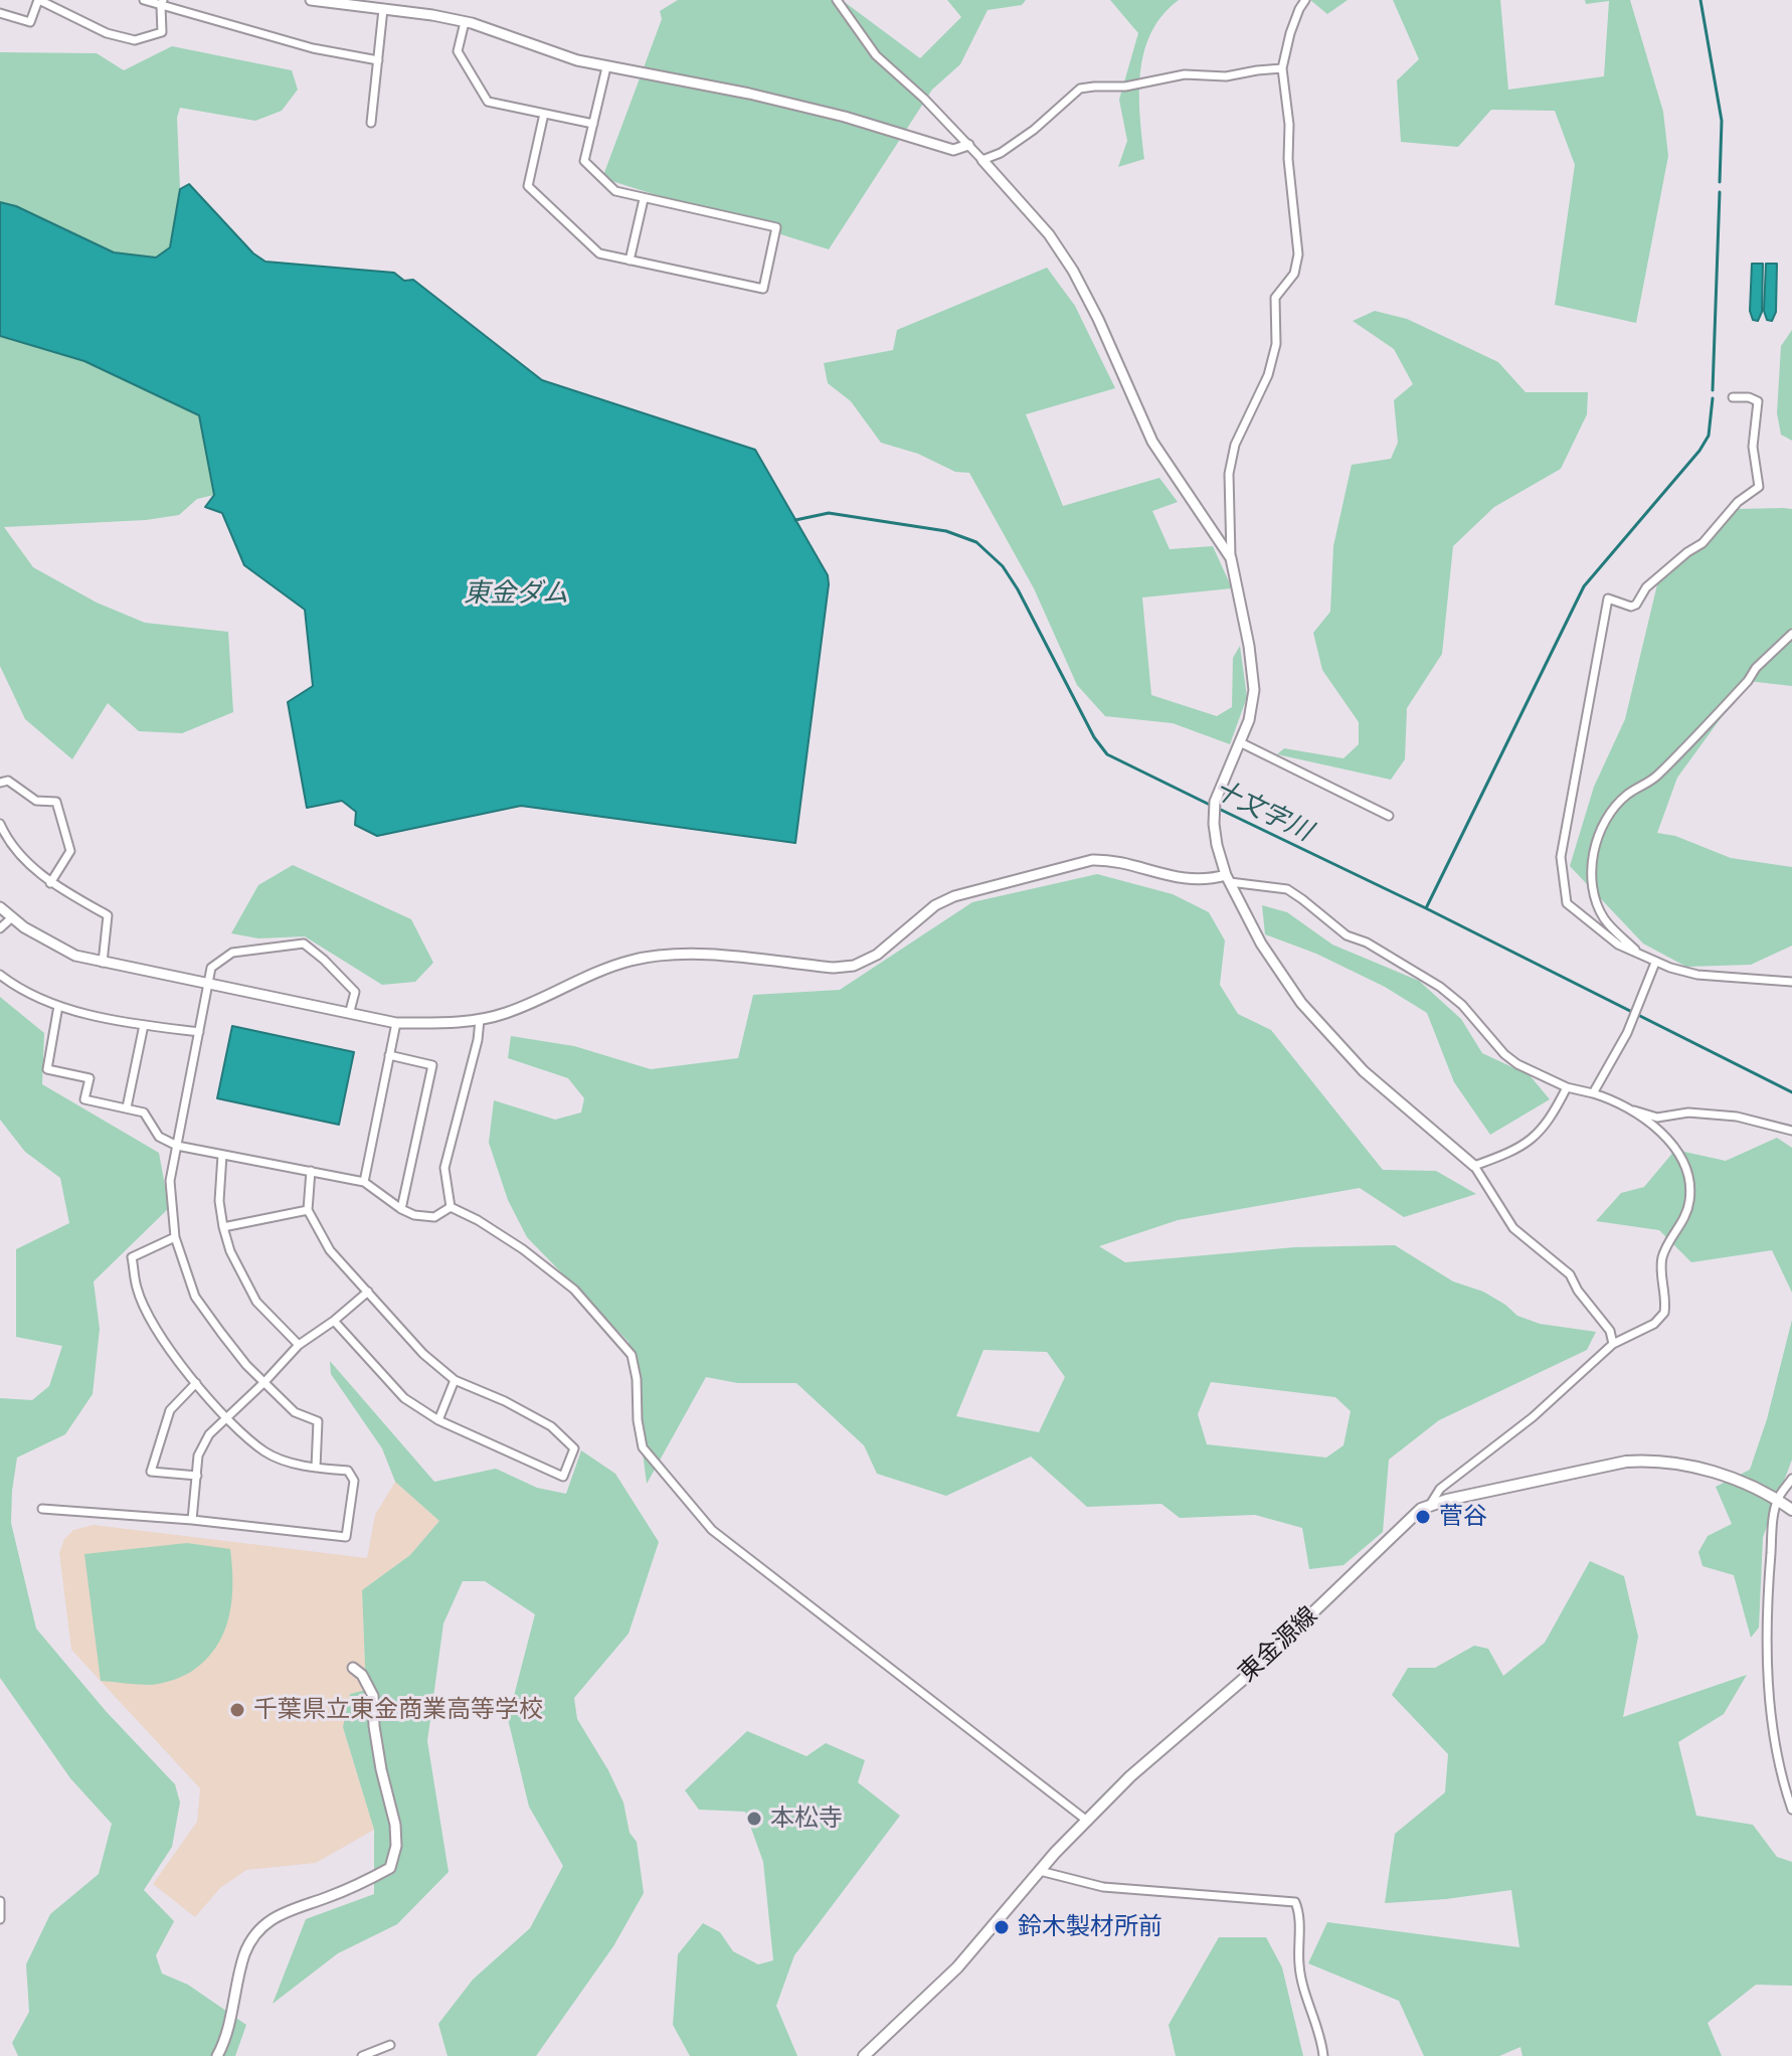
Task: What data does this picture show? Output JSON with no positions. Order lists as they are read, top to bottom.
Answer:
{
  "streets": {
    "main road": ["東金源線"]
  },
  "water": ["東金ダム", "十文字川"],
  "places": [
    "菅谷",
    "千葉県立東金商業高等学校",
    "本松寺",
    "鈴木製材所前"
  ]
}
